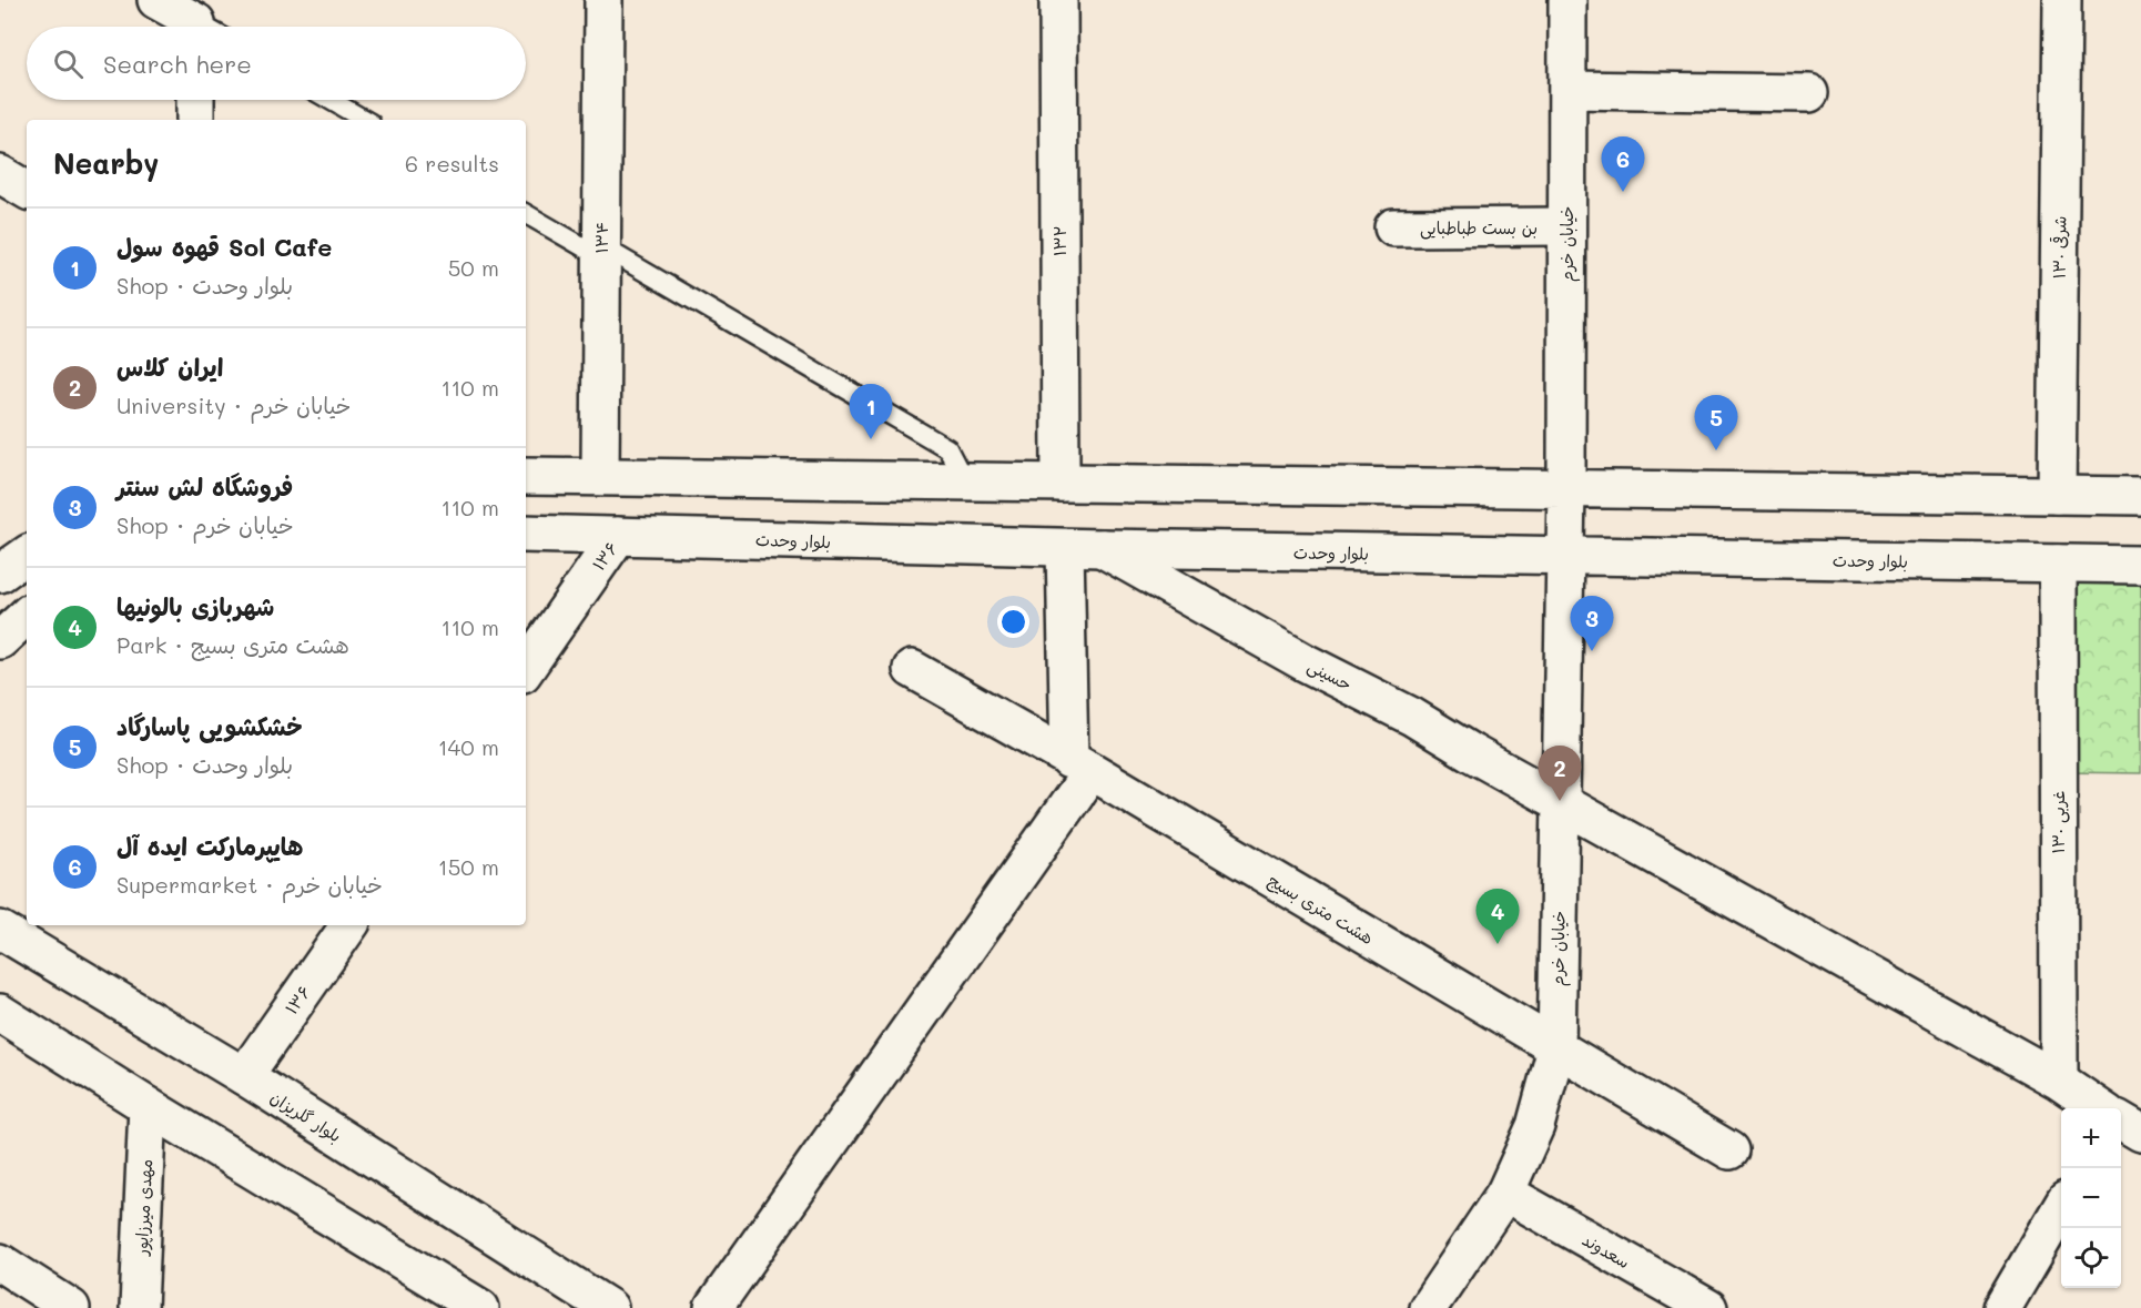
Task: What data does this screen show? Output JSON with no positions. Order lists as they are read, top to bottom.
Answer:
{
  "streets": {
    "street": [
      "بن بست طباطبایی",
      "۱۳۴",
      "۱۳۲",
      "خیابان خرم",
      "۱۳۰ شرقی",
      "بلوار وحدت",
      "۱۳۶",
      "حسینی",
      "۱۳۰ غربی",
      "هشت متری بسیج",
      "بلوار گلریزان",
      "مهدی میرزاپور",
      "سعدوند"
    ]
  },
  "crossings": [
    ["بن بست طباطبایی", "خیابان خرم"],
    ["خیابان خرم", "بلوار وحدت"],
    ["خیابان خرم", "حسینی"],
    ["خیابان خرم", "هشت متری بسیج"],
    ["خیابان خرم", "سعدوند"],
    ["بلوار وحدت", "۱۳۶"],
    ["بلوار وحدت", "حسینی"],
    ["بلوار وحدت", "۱۳۰ غربی"],
    ["۱۳۶", "بلوار گلریزان"],
    ["حسینی", "۱۳۰ غربی"]
  ],
  "page": {
    "search": "Search here",
    "heading": ["Nearby", "6 results"],
    "pins": [
      "6",
      "1",
      "5",
      "3",
      "2",
      "4"
    ],
    "list": [
      {
        "mark": "1",
        "name": "قهوه سول Sol Cafe",
        "note": "Shop · بلوار وحدت",
        "value": "50 m"
      },
      {
        "mark": "2",
        "name": "ایران کلاس",
        "note": "University · خیابان خرم",
        "value": "110 m"
      },
      {
        "mark": "3",
        "name": "فروشگاه لش سنتر",
        "note": "Shop · خیابان خرم",
        "value": "110 m"
      },
      {
        "mark": "4",
        "name": "شهربازی بالونیها",
        "note": "Park · هشت متری بسیج",
        "value": "110 m"
      },
      {
        "mark": "5",
        "name": "خشکشویی پاسارگاد",
        "note": "Shop · بلوار وحدت",
        "value": "140 m"
      },
      {
        "mark": "6",
        "name": "هایپرمارکت ایده آل",
        "note": "Supermarket · خیابان خرم",
        "value": "150 m"
      }
    ],
    "map_buttons": ["+", "−"]
  }
}
